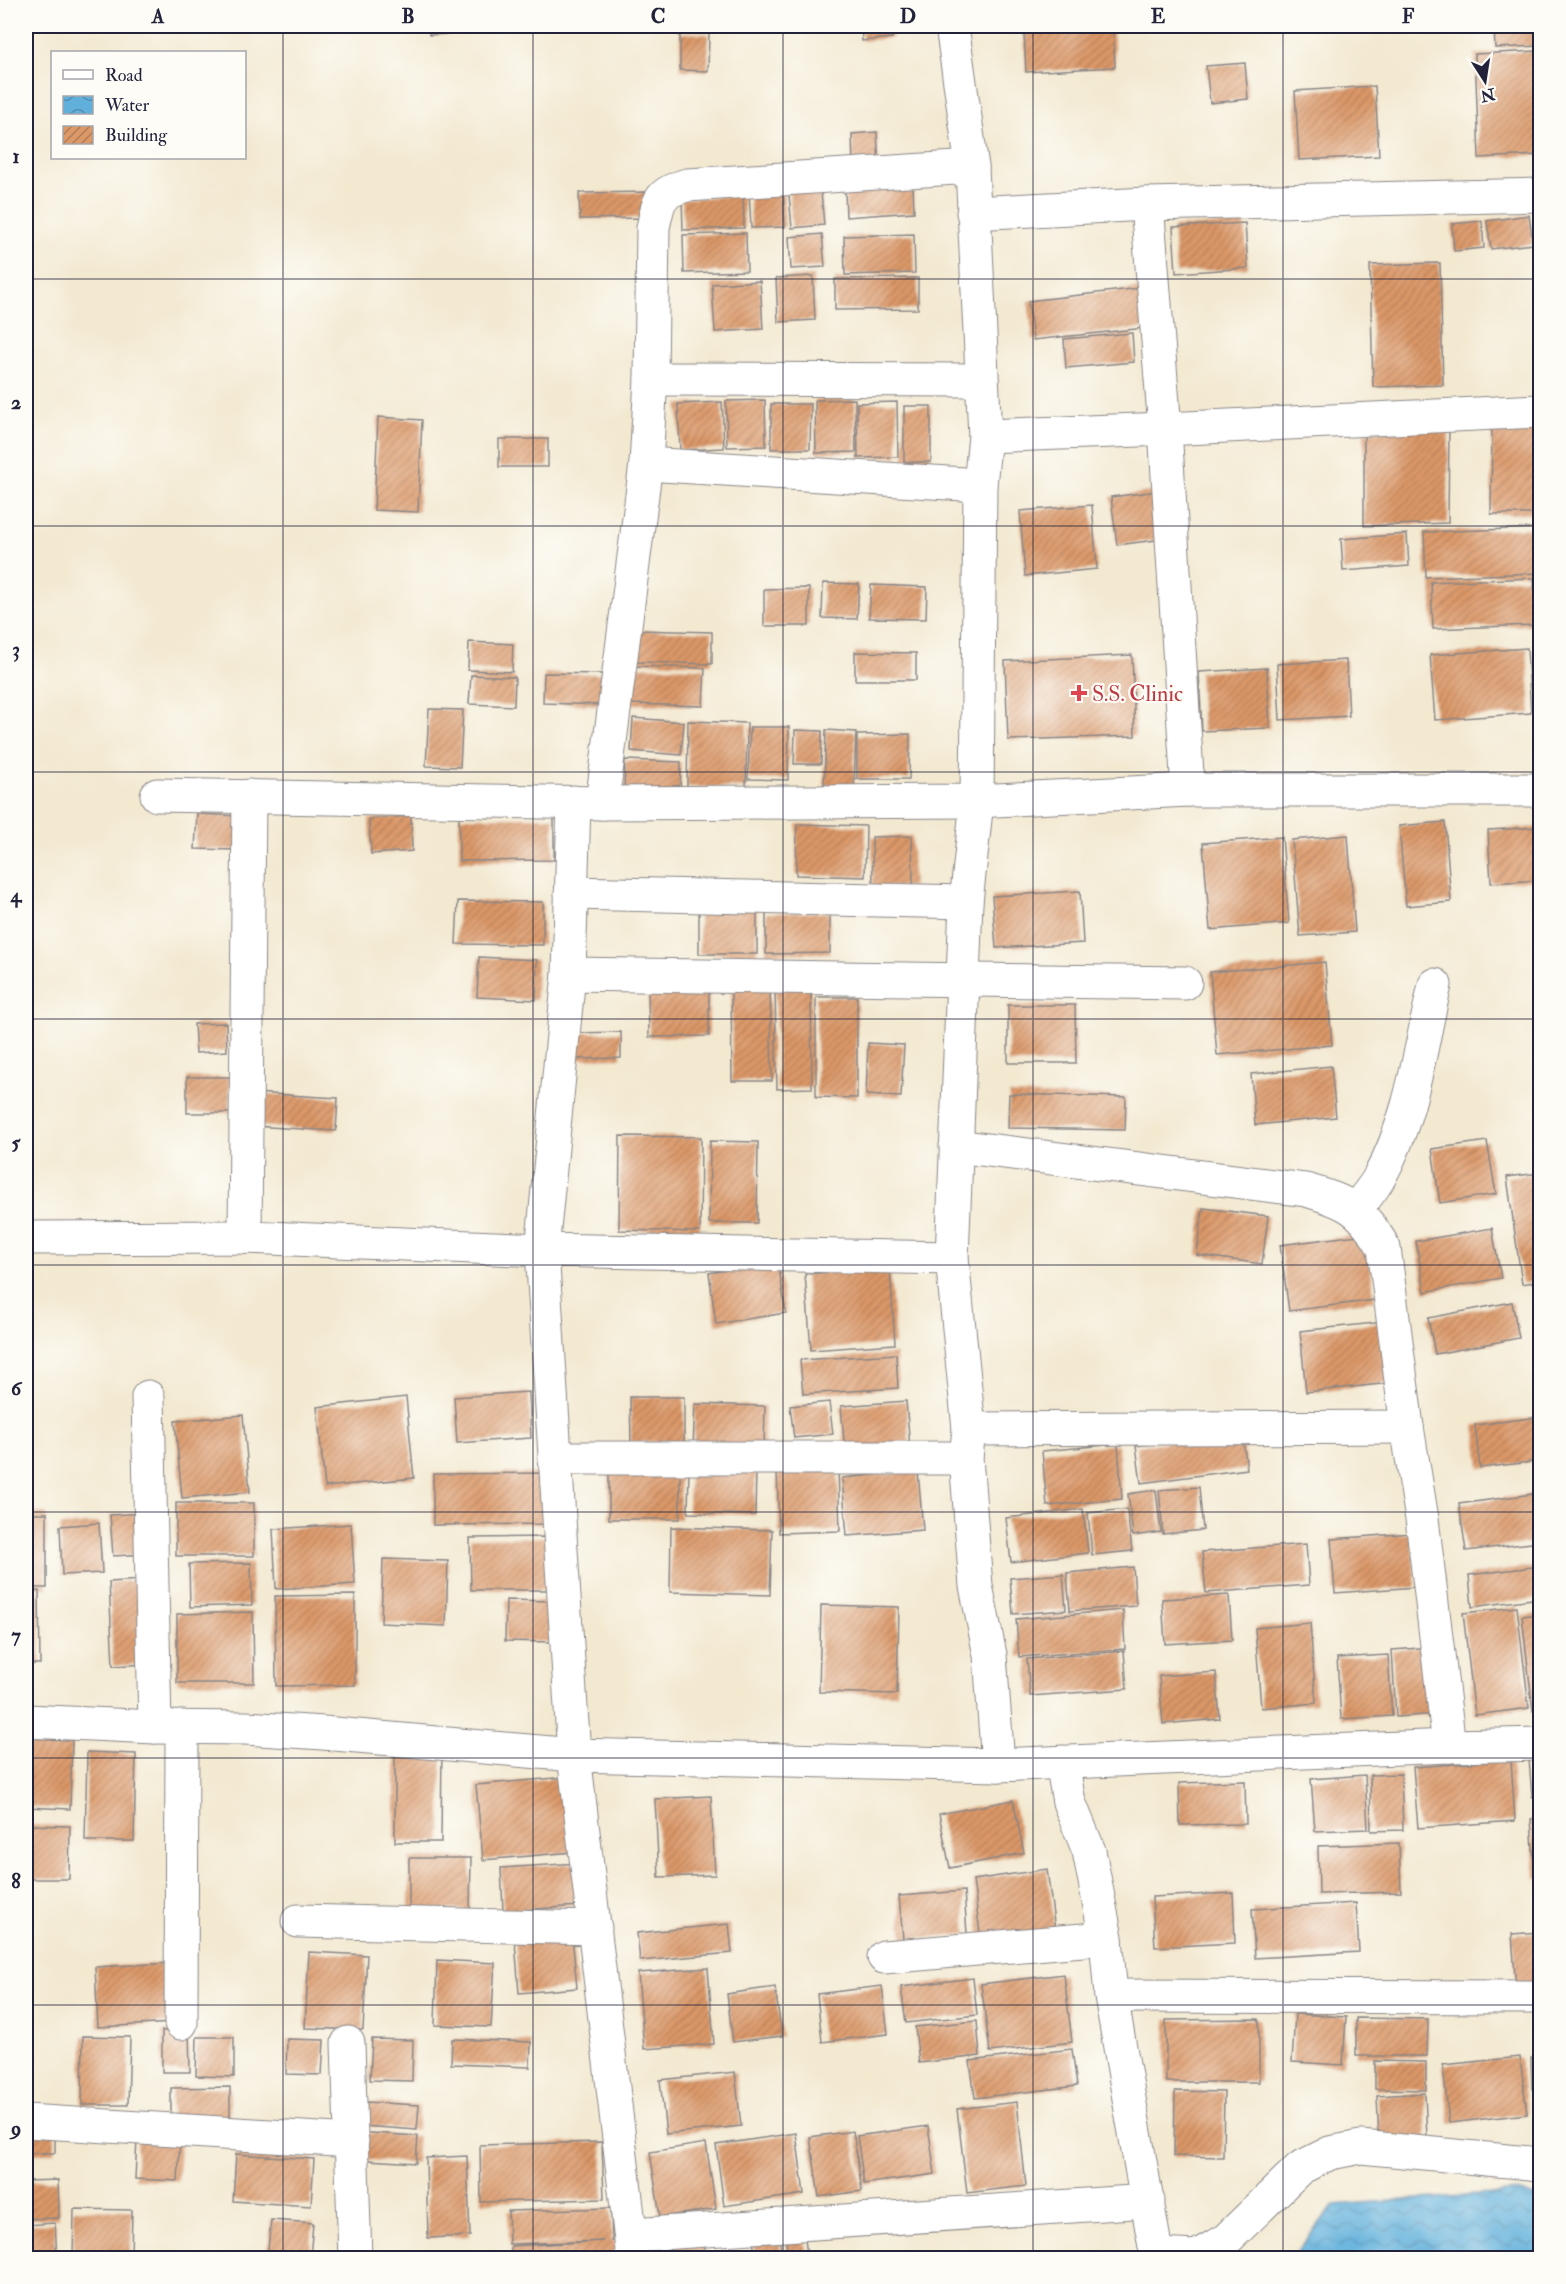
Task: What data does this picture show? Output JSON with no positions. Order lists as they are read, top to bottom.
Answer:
{
  "places": {
    "health": ["S.S. Clinic"]
  },
  "legend": ["Road", "Water", "Building"],
  "north": "bottom",
  "grid": {
    "columns": [
      "A",
      "B",
      "C",
      "D",
      "E",
      "F"
    ],
    "rows": [
      "1",
      "2",
      "3",
      "4",
      "5",
      "6",
      "7",
      "8",
      "9"
    ]
  }
}
